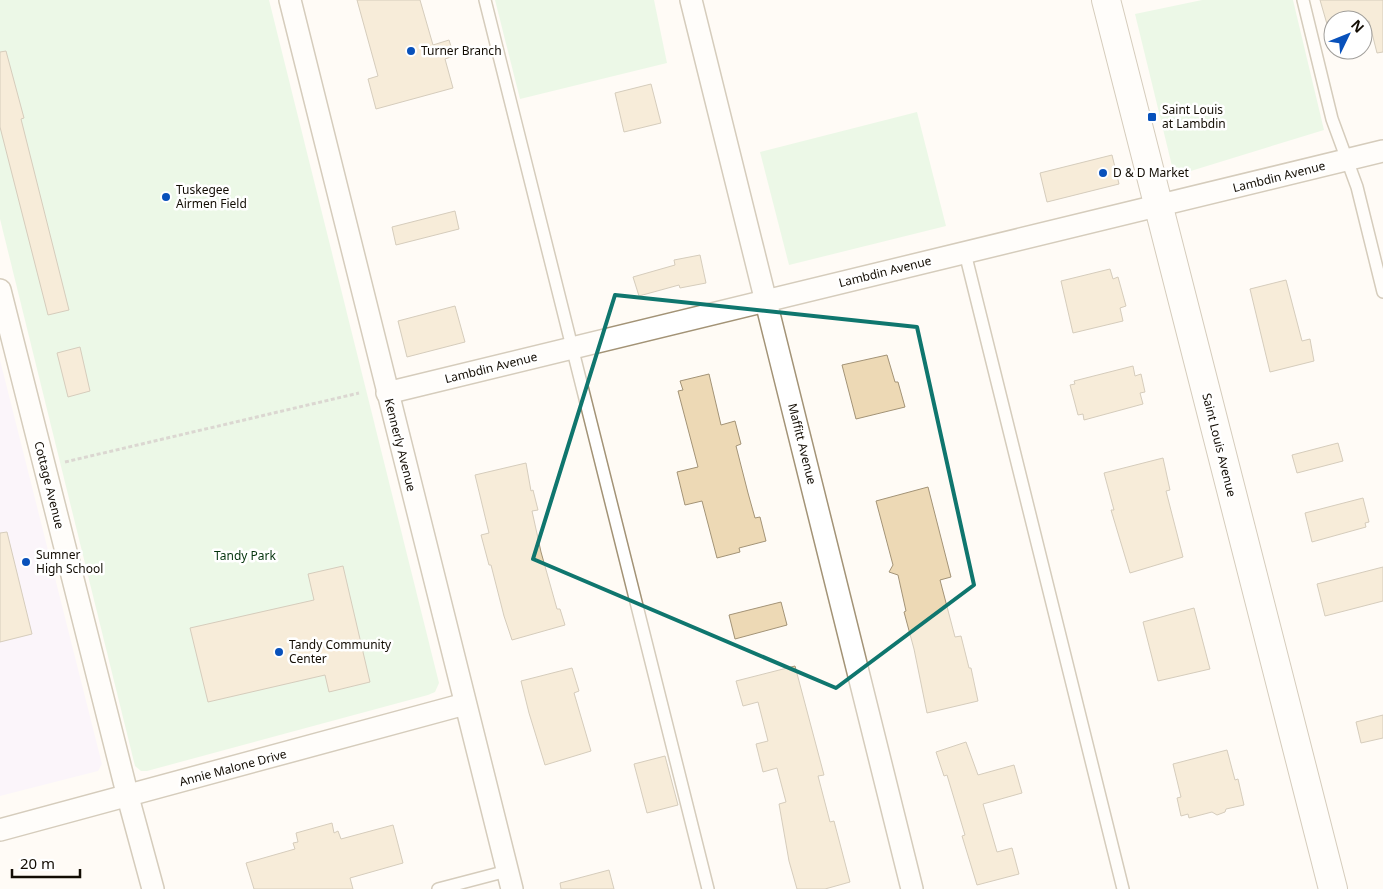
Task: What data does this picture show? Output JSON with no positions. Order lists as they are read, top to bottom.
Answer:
{
  "streets": {
    "street": [
      "Lambdin Avenue",
      "Maffitt Avenue",
      "Kennerly Avenue",
      "Saint Louis Avenue",
      "Cottage Avenue",
      "Annie Malone Drive"
    ]
  },
  "crossings": [
    ["Lambdin Avenue", "Maffitt Avenue"],
    ["Lambdin Avenue", "Kennerly Avenue"],
    ["Lambdin Avenue", "Saint Louis Avenue"],
    ["Kennerly Avenue", "Annie Malone Drive"],
    ["Cottage Avenue", "Annie Malone Drive"]
  ],
  "parks": ["Tandy Park"],
  "places": {
    "other": [
      "Turner Branch",
      "D & D Market",
      "Tuskegee Airmen Field",
      "Sumner High School",
      "Tandy Community Center"
    ],
    "transit": ["Saint Louis at Lambdin"]
  },
  "scale_bar": "20 m",
  "north": "top right"
}
